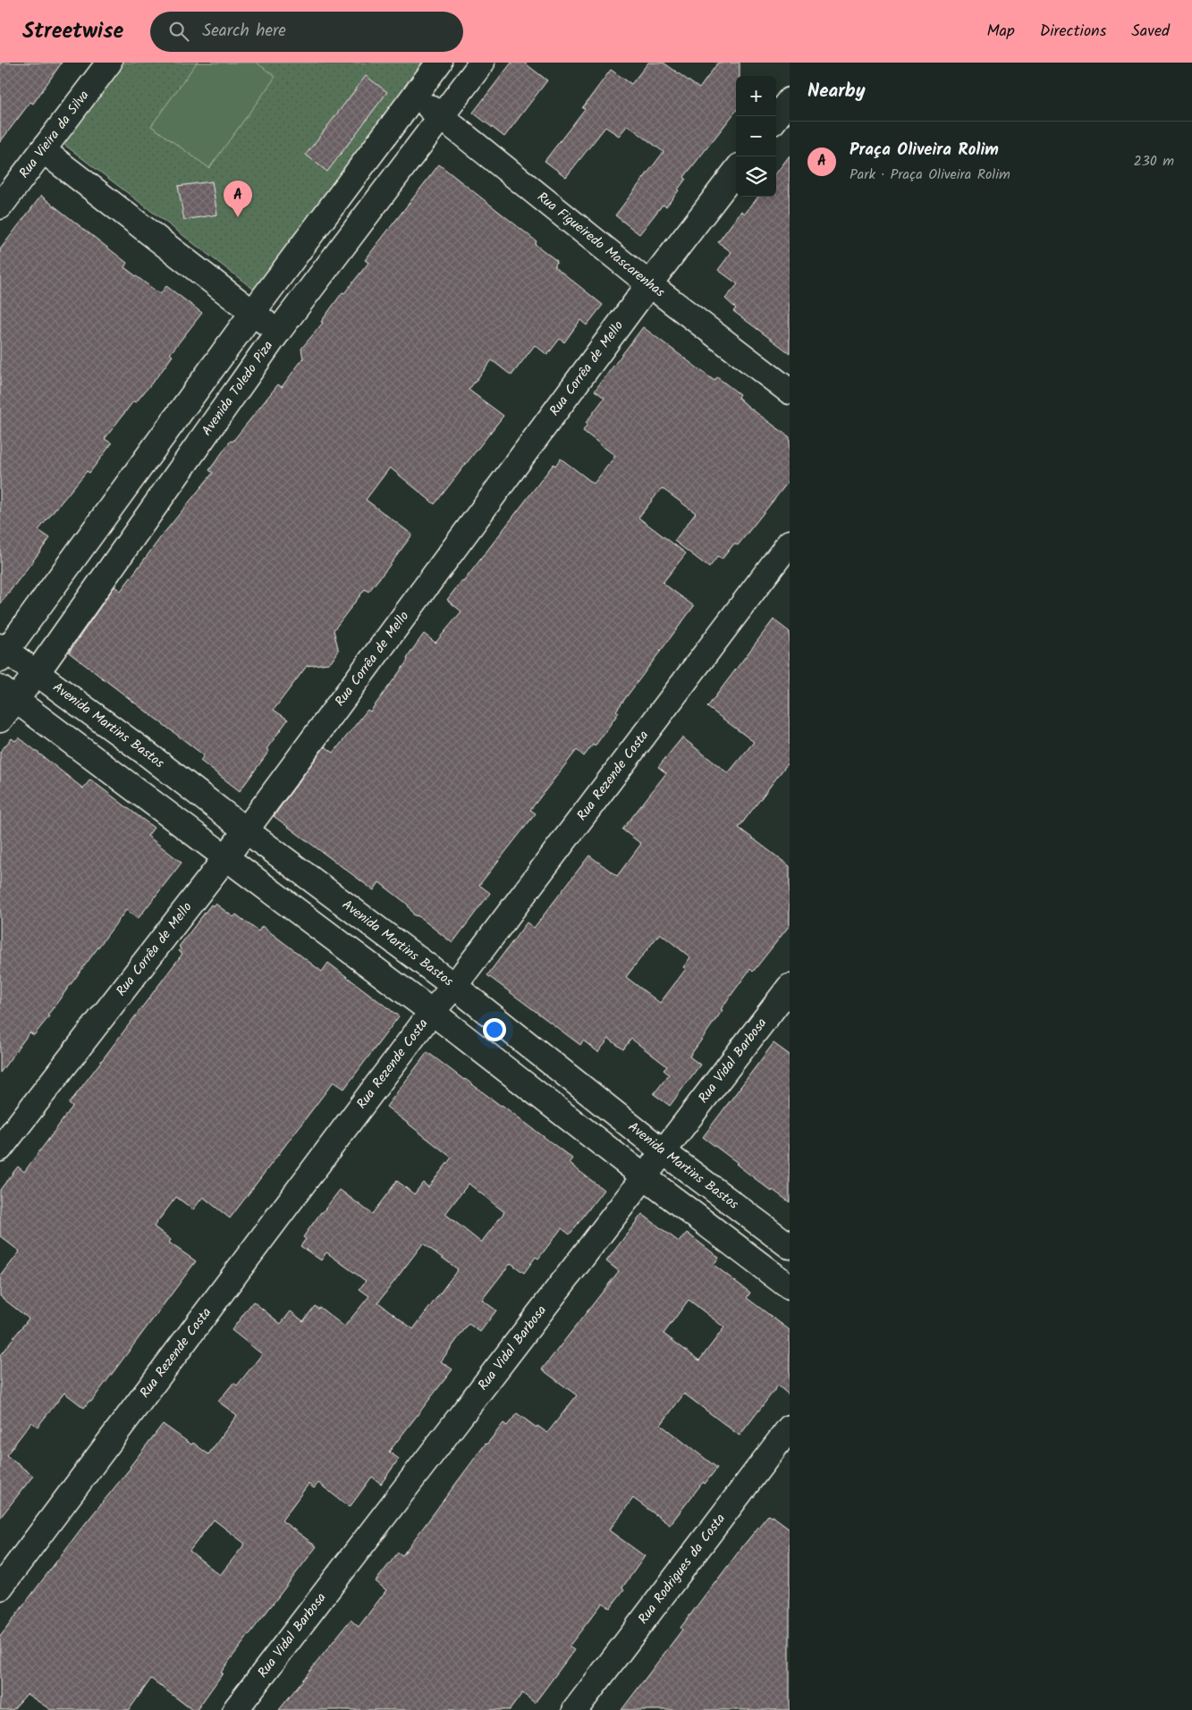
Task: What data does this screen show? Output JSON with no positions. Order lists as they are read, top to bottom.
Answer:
{
  "streets": {
    "street": [
      "Rua Vieira da Silva",
      "Rua Figueiredo Mascarenhas",
      "Rua Corrêa de Mello",
      "Avenida Toledo Piza",
      "Avenida Martins Bastos",
      "Rua Rezende Costa",
      "Rua Vidal Barbosa",
      "Rua Rodrigues da Costa"
    ]
  },
  "crossings": [
    ["Rua Figueiredo Mascarenhas", "Rua Corrêa de Mello"],
    ["Rua Figueiredo Mascarenhas", "Avenida Toledo Piza"],
    ["Rua Corrêa de Mello", "Avenida Martins Bastos"],
    ["Avenida Toledo Piza", "Avenida Martins Bastos"],
    ["Avenida Martins Bastos", "Rua Rezende Costa"],
    ["Avenida Martins Bastos", "Rua Vidal Barbosa"]
  ],
  "page": {
    "header": "Streetwise",
    "search": "Search here",
    "nav": ["Map", "Directions", "Saved"],
    "heading": "Nearby",
    "map_buttons": ["+", "−"],
    "list": [
      {
        "mark": "A",
        "name": "Praça Oliveira Rolim",
        "note": "Park · Praça Oliveira Rolim",
        "value": "230 m"
      }
    ],
    "pins": "A"
  }
}
